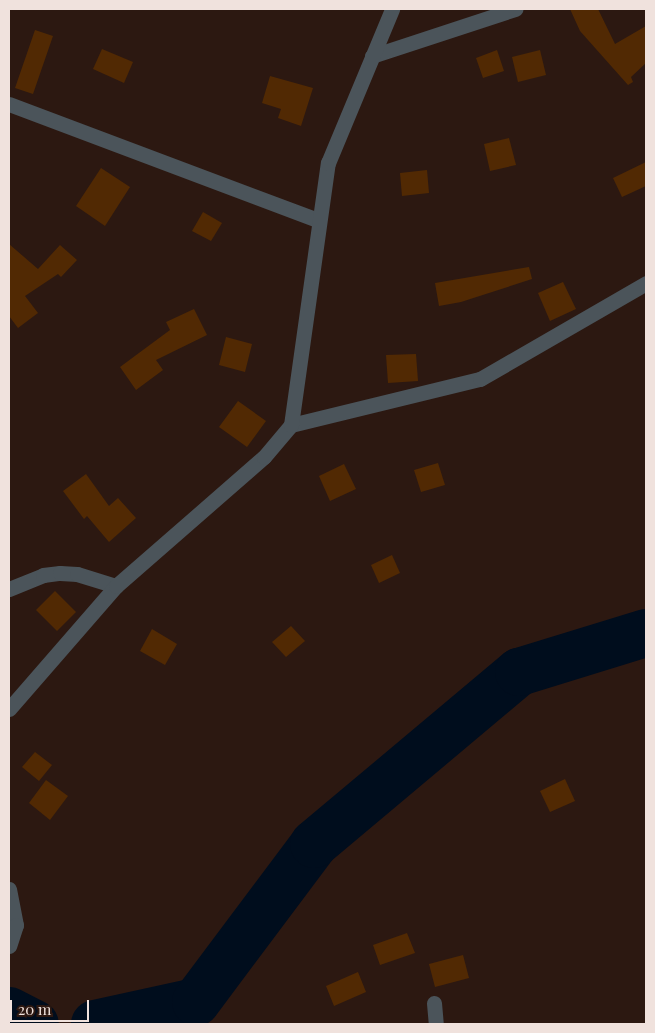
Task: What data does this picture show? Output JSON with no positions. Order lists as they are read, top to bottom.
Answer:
{
  "scale_bar": "20 m"
}
